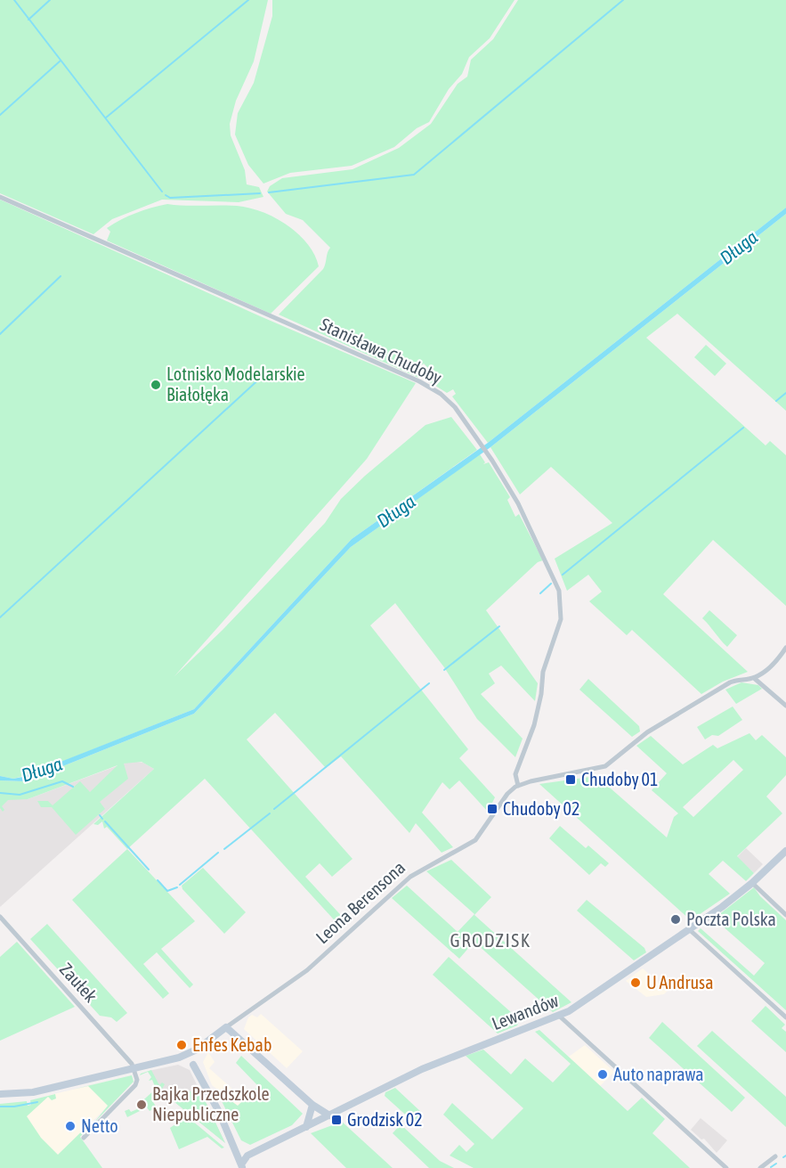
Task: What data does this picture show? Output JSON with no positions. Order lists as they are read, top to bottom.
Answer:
{
  "streets": {
    "street": [
      "Stanisława Chudoby",
      "Leona Berensona",
      "Zaułek",
      "Lewandów"
    ]
  },
  "crossings": [
    ["Stanisława Chudoby", "Leona Berensona"],
    ["Leona Berensona", "Zaułek"]
  ],
  "districts": ["GRODZISK"],
  "water": ["Długa"],
  "places": {
    "other": [
      "Lotnisko Modelarskie Białołęka",
      "Poczta Polska",
      "U Andrusa",
      "Enfes Kebab",
      "Auto naprawa",
      "Bajka Przedszkole Niepubliczne",
      "Netto"
    ],
    "transit": ["Chudoby 01", "Chudoby 02", "Grodzisk 02"]
  }
}
